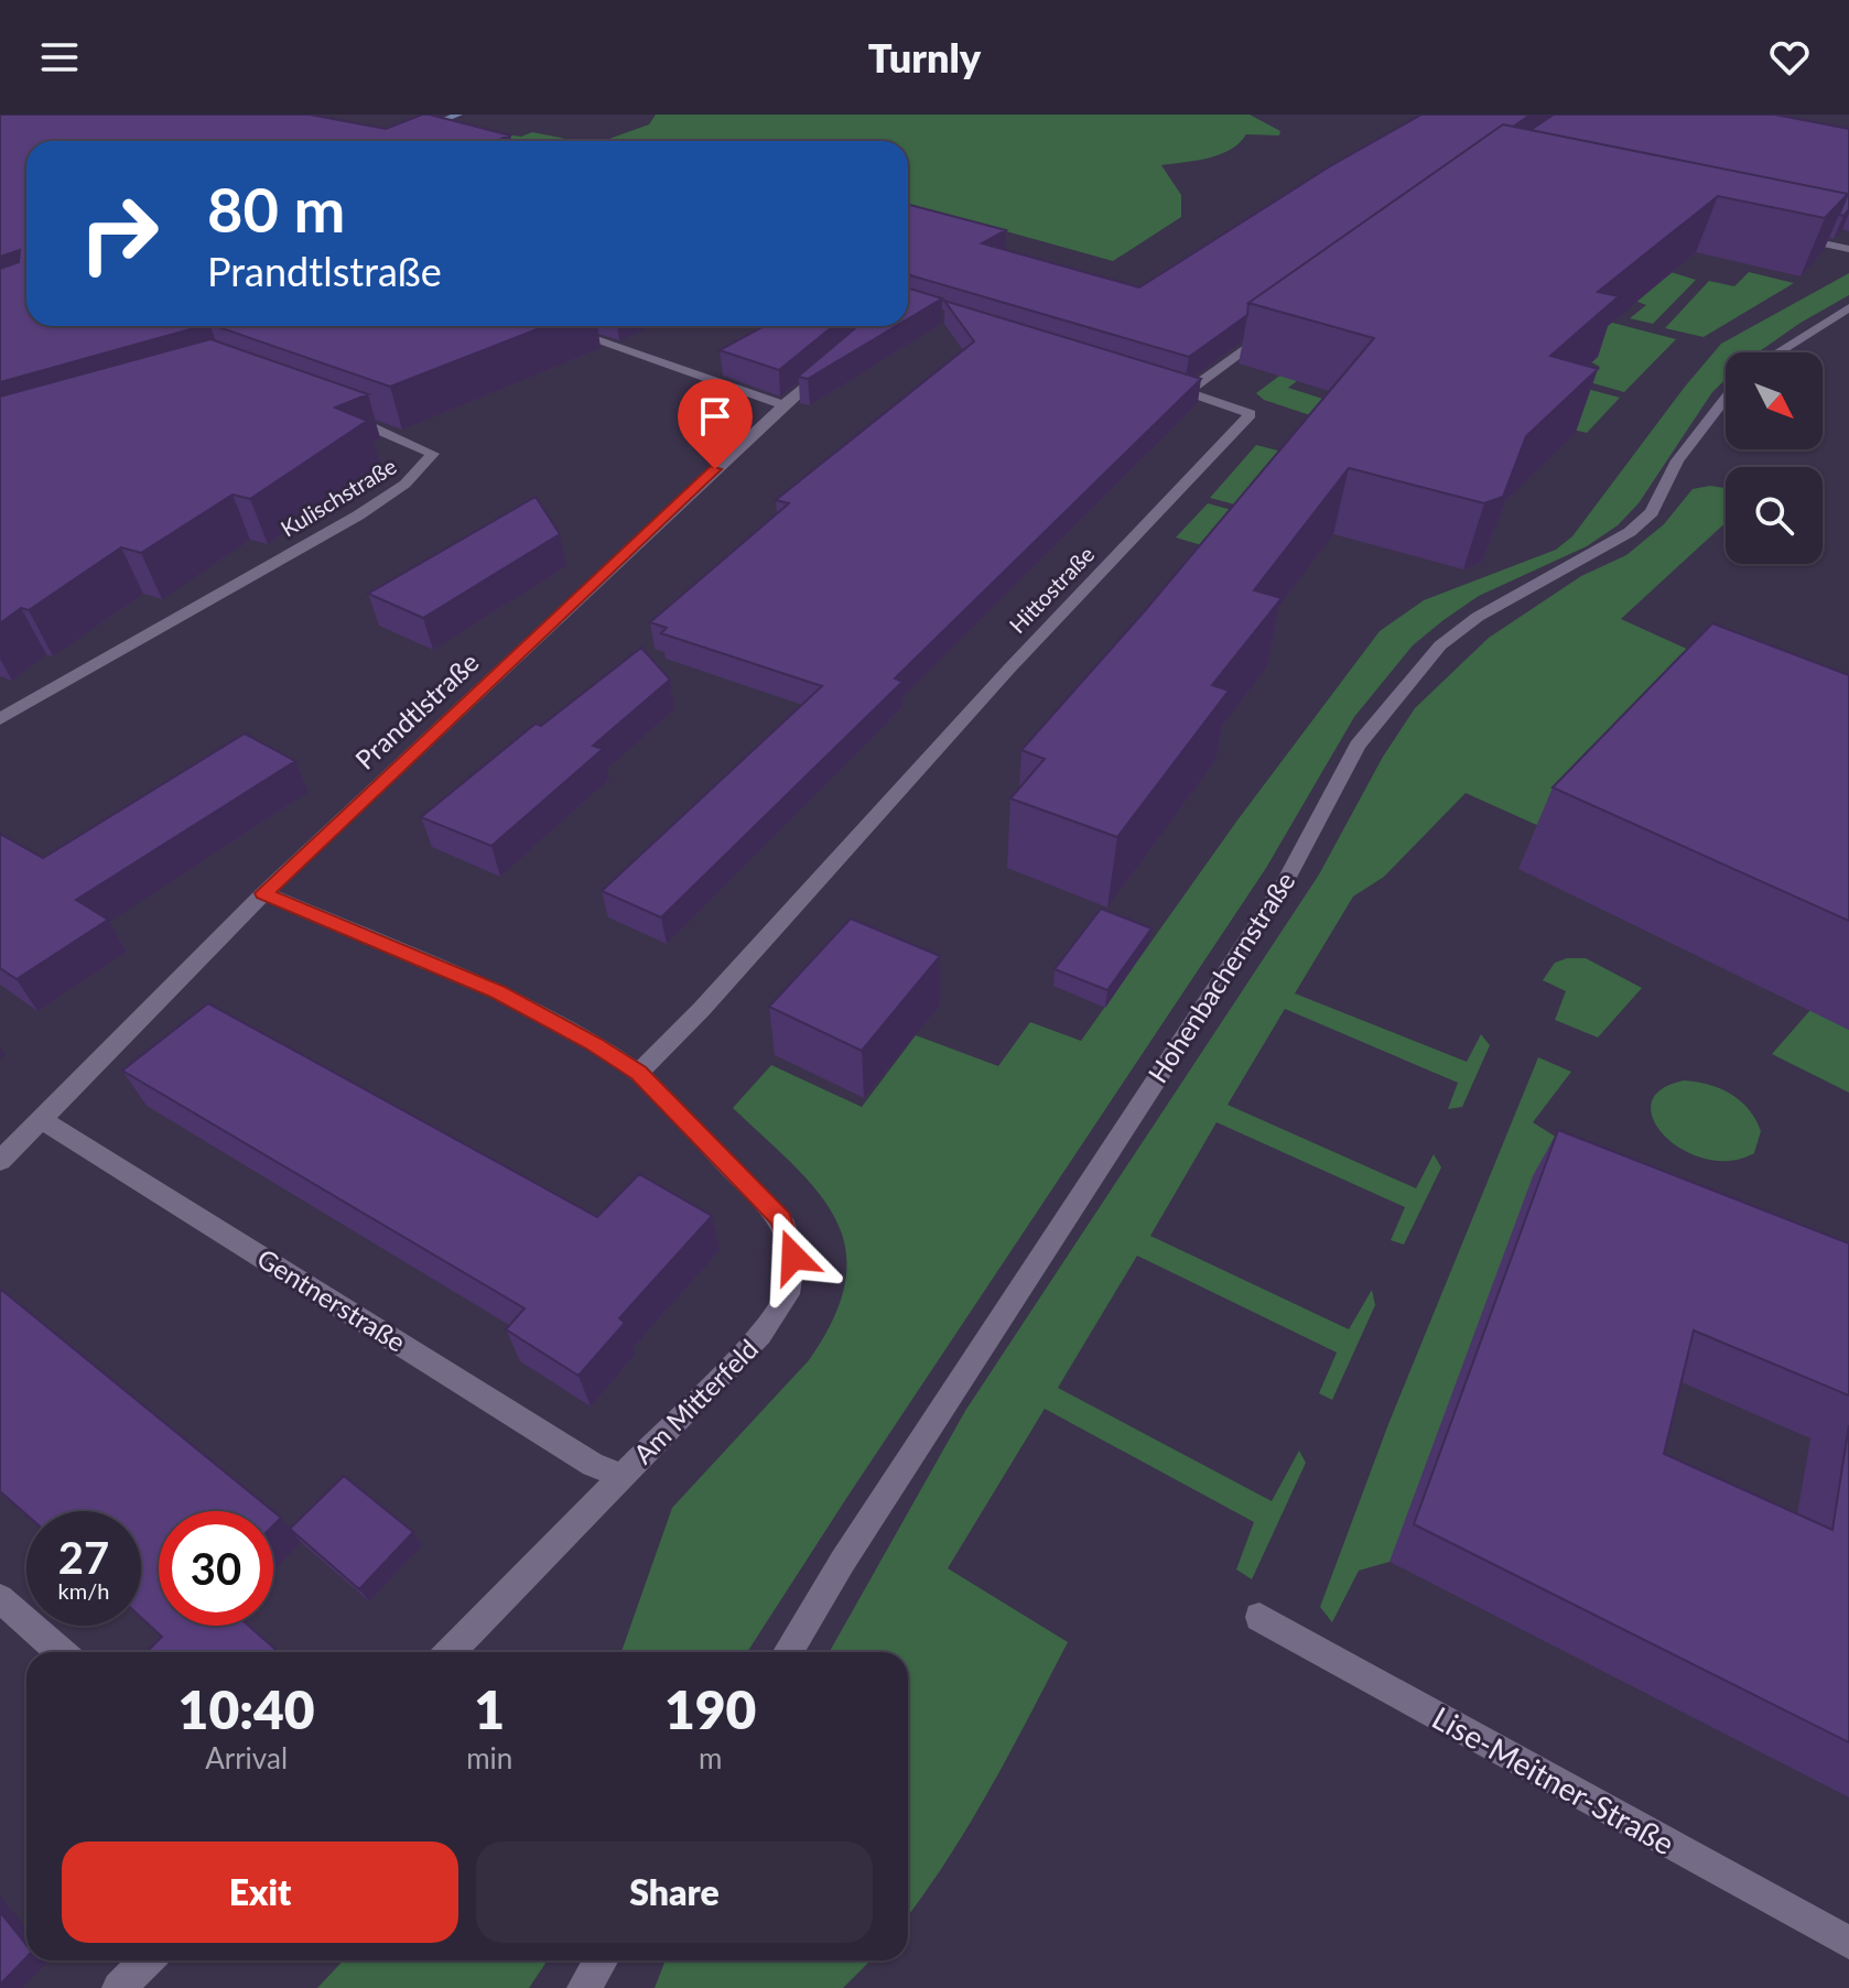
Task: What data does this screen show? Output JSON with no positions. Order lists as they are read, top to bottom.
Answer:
{
  "streets": {
    "street": [
      "Kulischstraße",
      "Hittostraße",
      "Prandtlstraße",
      "Hohenbachernstraße",
      "Gentnerstraße",
      "Am Mitterfeld",
      "Lise-Meitner-Straße"
    ]
  },
  "crossings": [
    ["Hittostraße", "Am Mitterfeld"],
    ["Prandtlstraße", "Gentnerstraße"],
    ["Prandtlstraße", "Am Mitterfeld"],
    ["Gentnerstraße", "Am Mitterfeld"]
  ],
  "north": "bottom right",
  "page": {
    "header": "Turnly",
    "turn": ["80 m", "Prandtlstraße"],
    "speed": "27 km/h",
    "limit": "30",
    "eta": [
      "10:40",
      "Arrival",
      "1",
      "min",
      "190",
      "m"
    ],
    "buttons": ["Exit", "Share"]
  }
}
